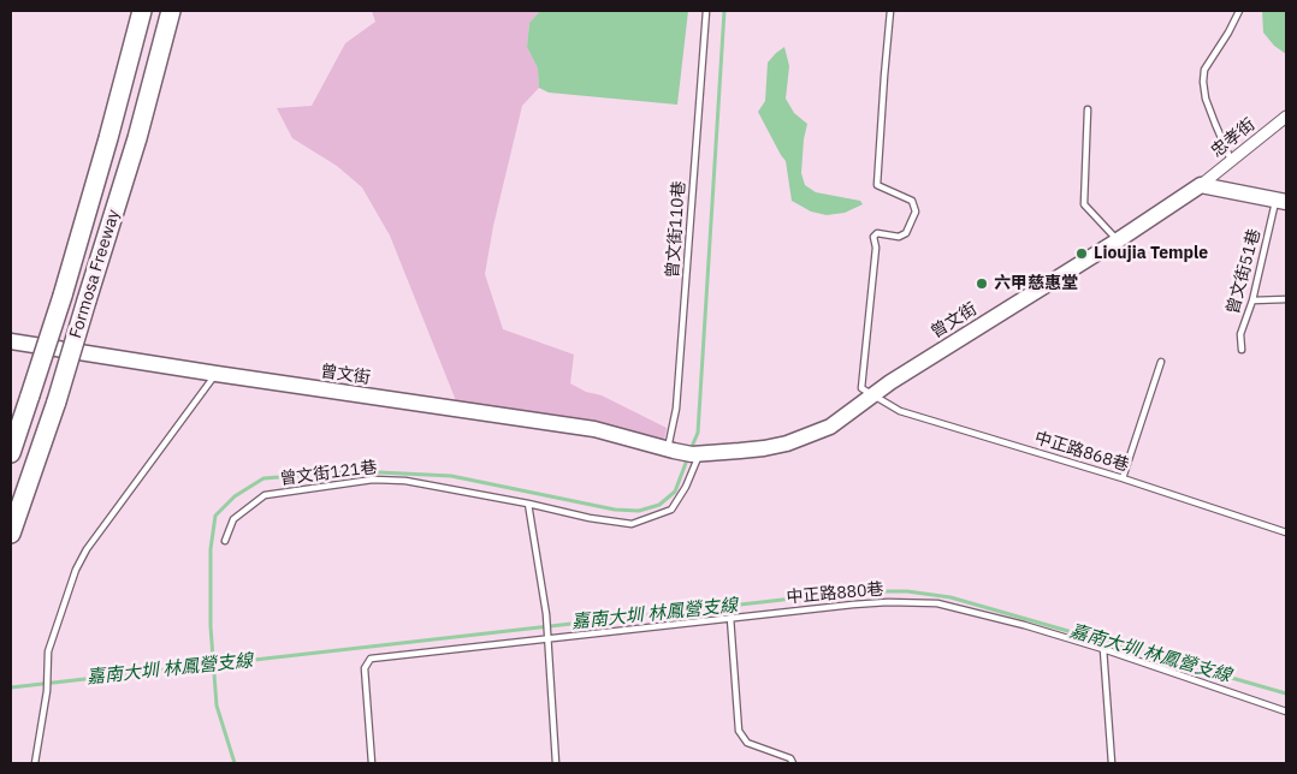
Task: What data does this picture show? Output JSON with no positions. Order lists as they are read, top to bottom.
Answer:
{
  "streets": {
    "highway": ["Formosa Freeway"],
    "main road": ["曾文街"],
    "street": ["忠孝街"],
    "lane": [
      "曾文街110巷",
      "曾文街51巷",
      "中正路868巷",
      "曾文街121巷",
      "中正路880巷"
    ]
  },
  "crossings": [
    ["忠孝街", "曾文街"],
    ["曾文街110巷", "曾文街"],
    ["曾文街", "中正路868巷"],
    ["曾文街", "曾文街121巷"]
  ],
  "water": ["嘉南大圳 林鳳營支線"],
  "places": ["Lioujia Temple", "六甲慈惠堂"]
}
